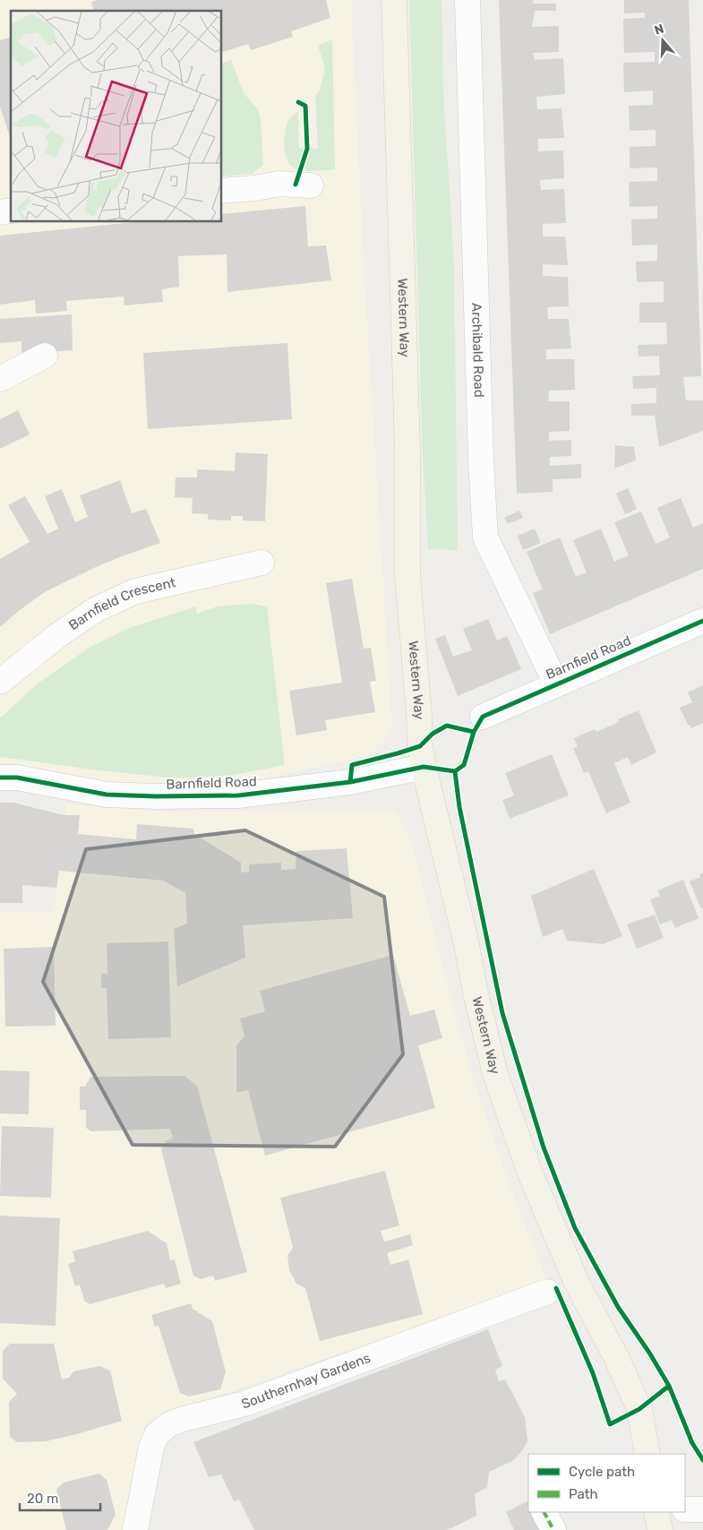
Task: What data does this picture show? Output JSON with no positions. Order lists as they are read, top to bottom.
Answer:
{
  "streets": {
    "main road": ["Western Way"],
    "street": [
      "Archibald Road",
      "Barnfield Crescent",
      "Barnfield Road",
      "Southernhay Gardens"
    ]
  },
  "crossings": [
    ["Western Way", "Barnfield Road"],
    ["Archibald Road", "Barnfield Road"]
  ],
  "legend": ["Cycle path", "Path"],
  "scale_bar": "20 m",
  "north": "top"
}
